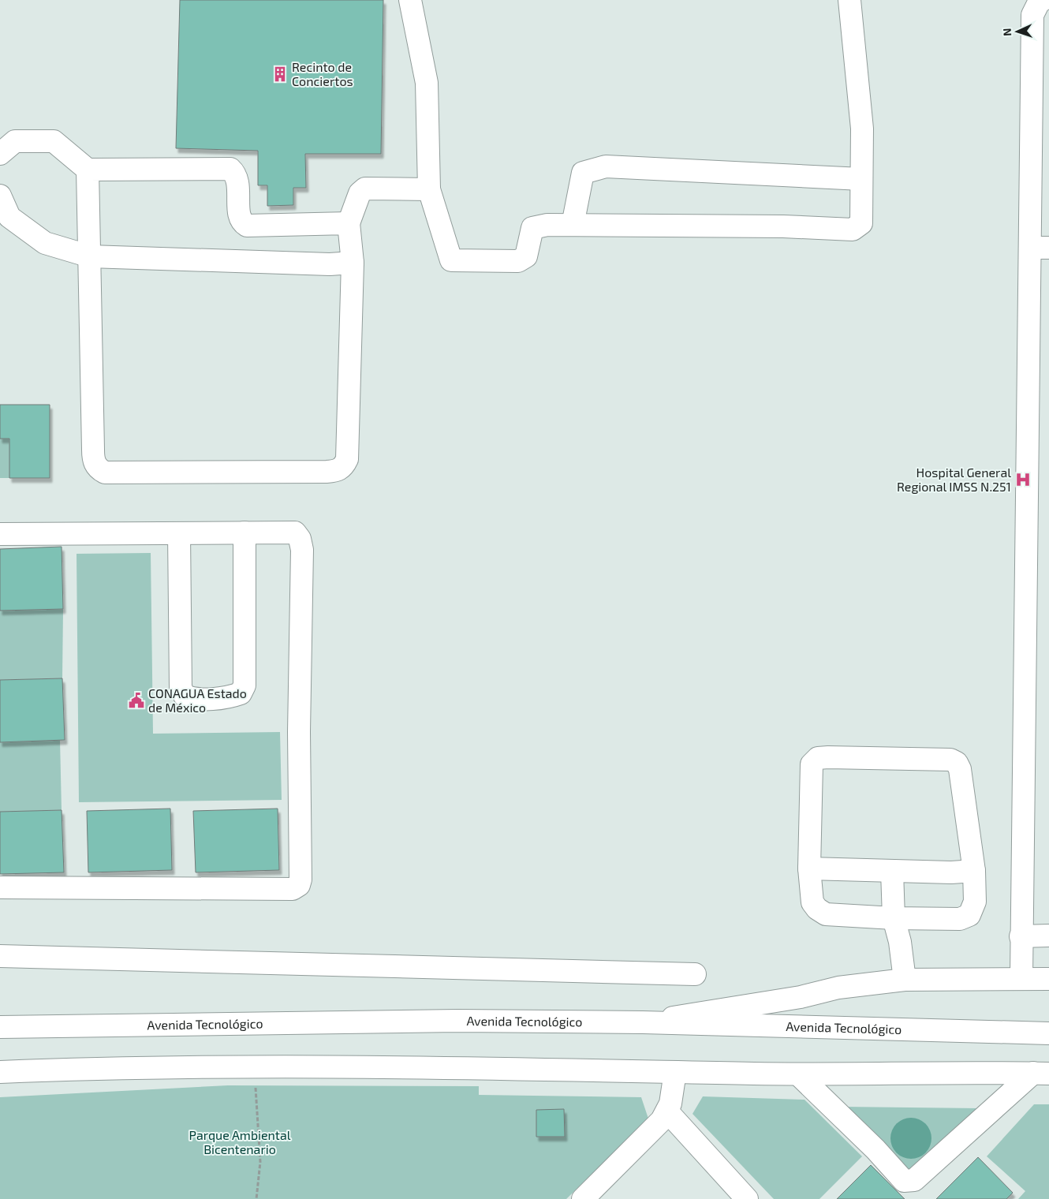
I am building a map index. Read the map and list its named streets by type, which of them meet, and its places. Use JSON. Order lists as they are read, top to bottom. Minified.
{"streets":{"main road":["Avenida Tecnológico"]},"parks":["Parque Ambiental Bicentenario"],"places":{"building":["Recinto de Conciertos"],"hospital":["Hospital General Regional IMSS N.251"],"public building":["CONAGUA Estado de México"]},"north":"left"}
